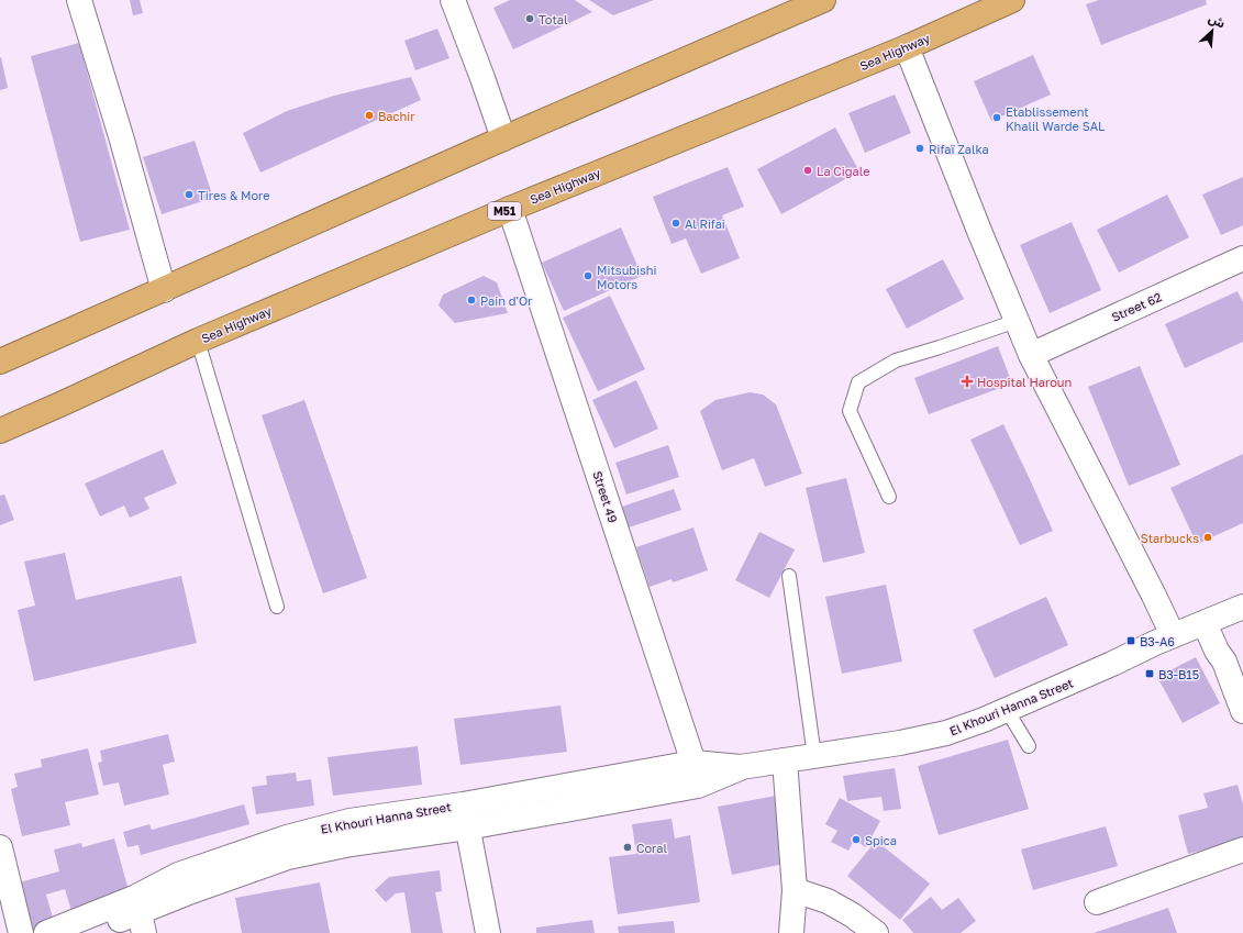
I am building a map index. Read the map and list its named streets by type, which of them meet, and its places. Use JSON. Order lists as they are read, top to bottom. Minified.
{"streets":{"highway":["Sea Highway","M51"],"street":["Street 62","Street 49","El Khouri Hanna Street"]},"crossings":[["Sea Highway","Street 49"],["Street 49","El Khouri Hanna Street"]],"places":{"other":["Total","Bachir","Etablissement Khalil Warde SAL","Rifaï Zalka","La Cigale","Tires & More","Al Rifai","Mitsubishi Motors","Pain d'Or","Starbucks","Spica","Coral"],"health":["Hospital Haroun"],"transit":["B3-A6","B3-B15"]},"north":"top right"}
